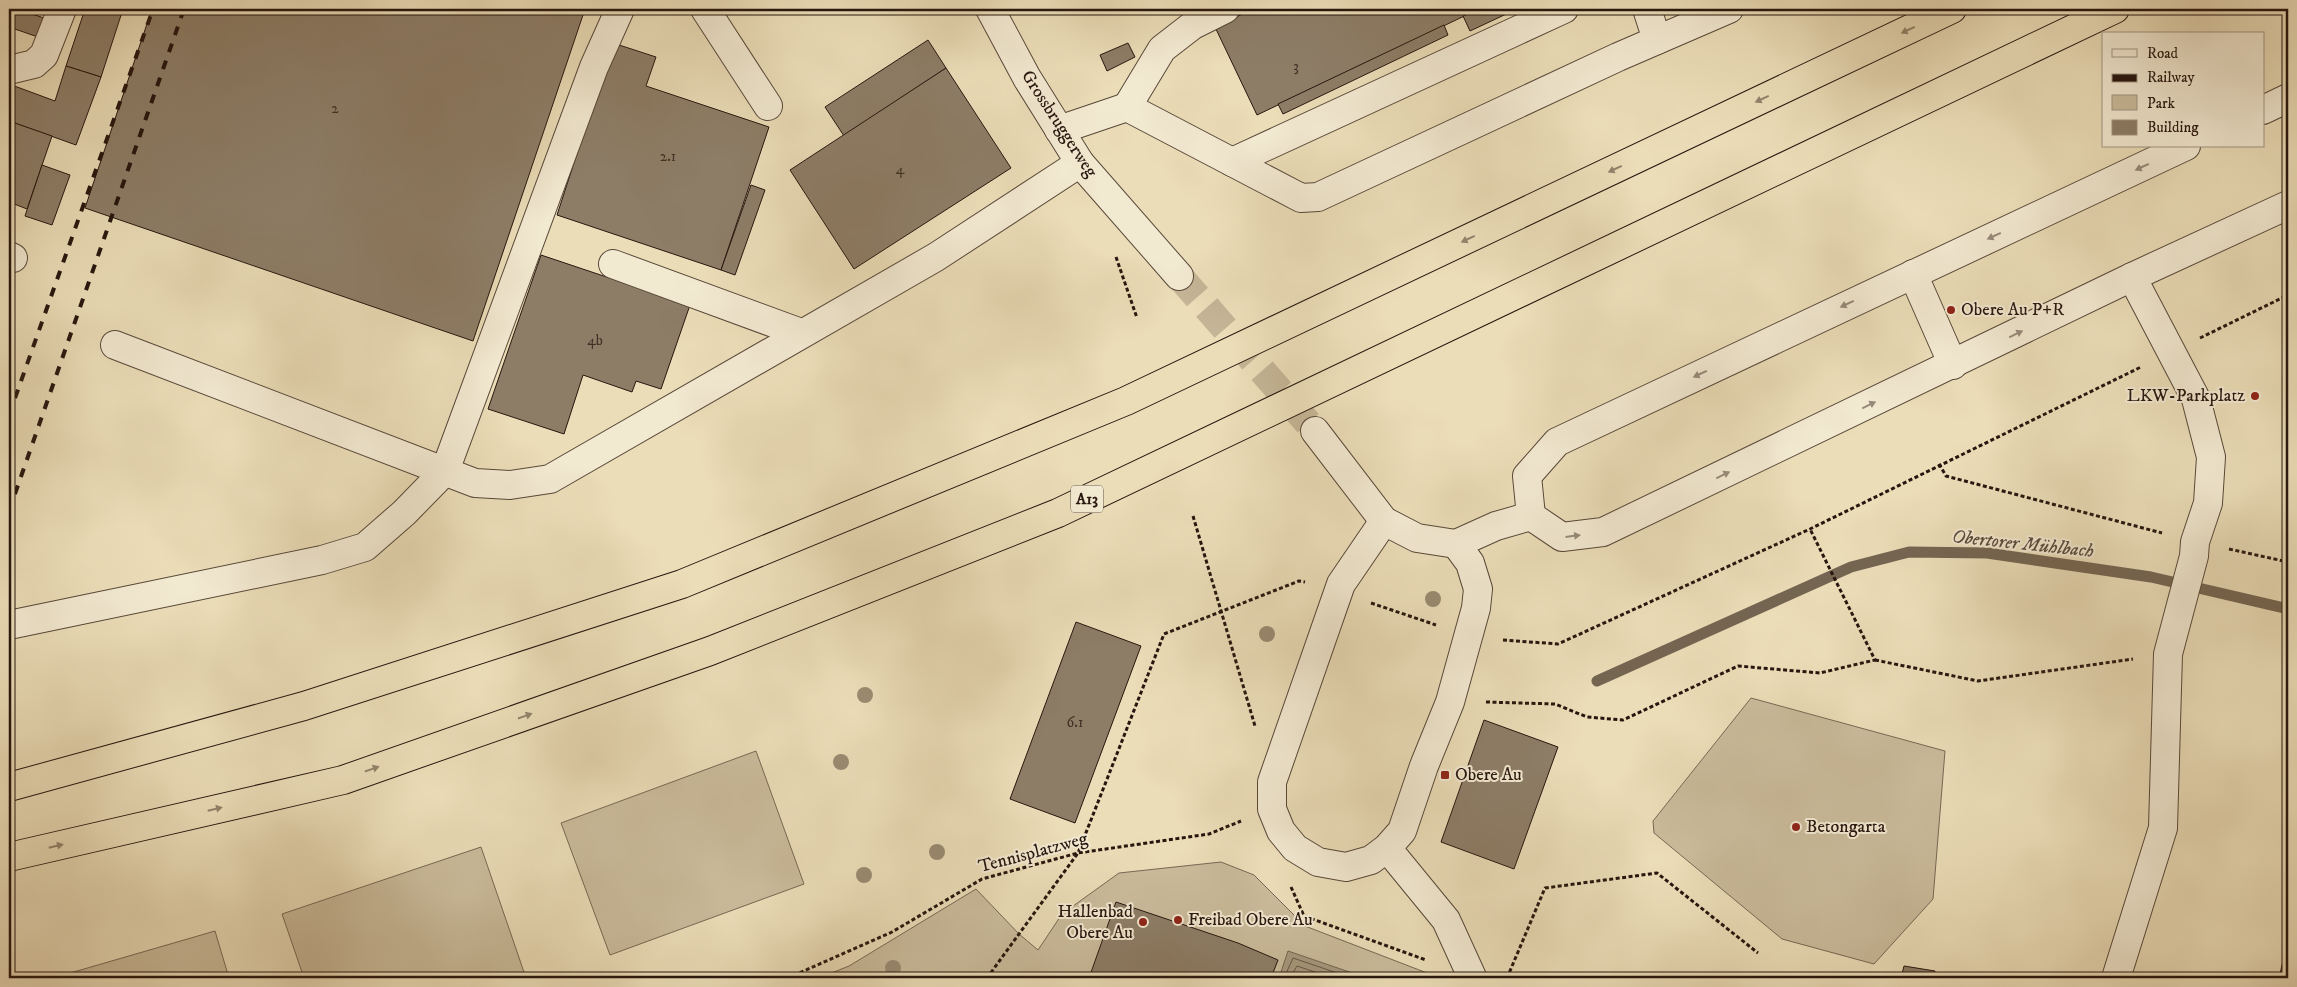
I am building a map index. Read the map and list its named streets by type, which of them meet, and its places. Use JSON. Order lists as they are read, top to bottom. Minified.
{"streets":{"highway":["A13"],"street":["Grossbruggerweg"],"path":["Tennisplatzweg"]},"water":["Obertorer Mühlbach"],"places":{"other":["Obere Au P+R","LKW-Parkplatz","Betongarta","Freibad Obere Au","Hallenbad Obere Au"],"transit":["Obere Au"]},"house_numbers":["3","2","2.1","4","4b","6.1"],"legend":["Road","Railway","Park","Building"]}
